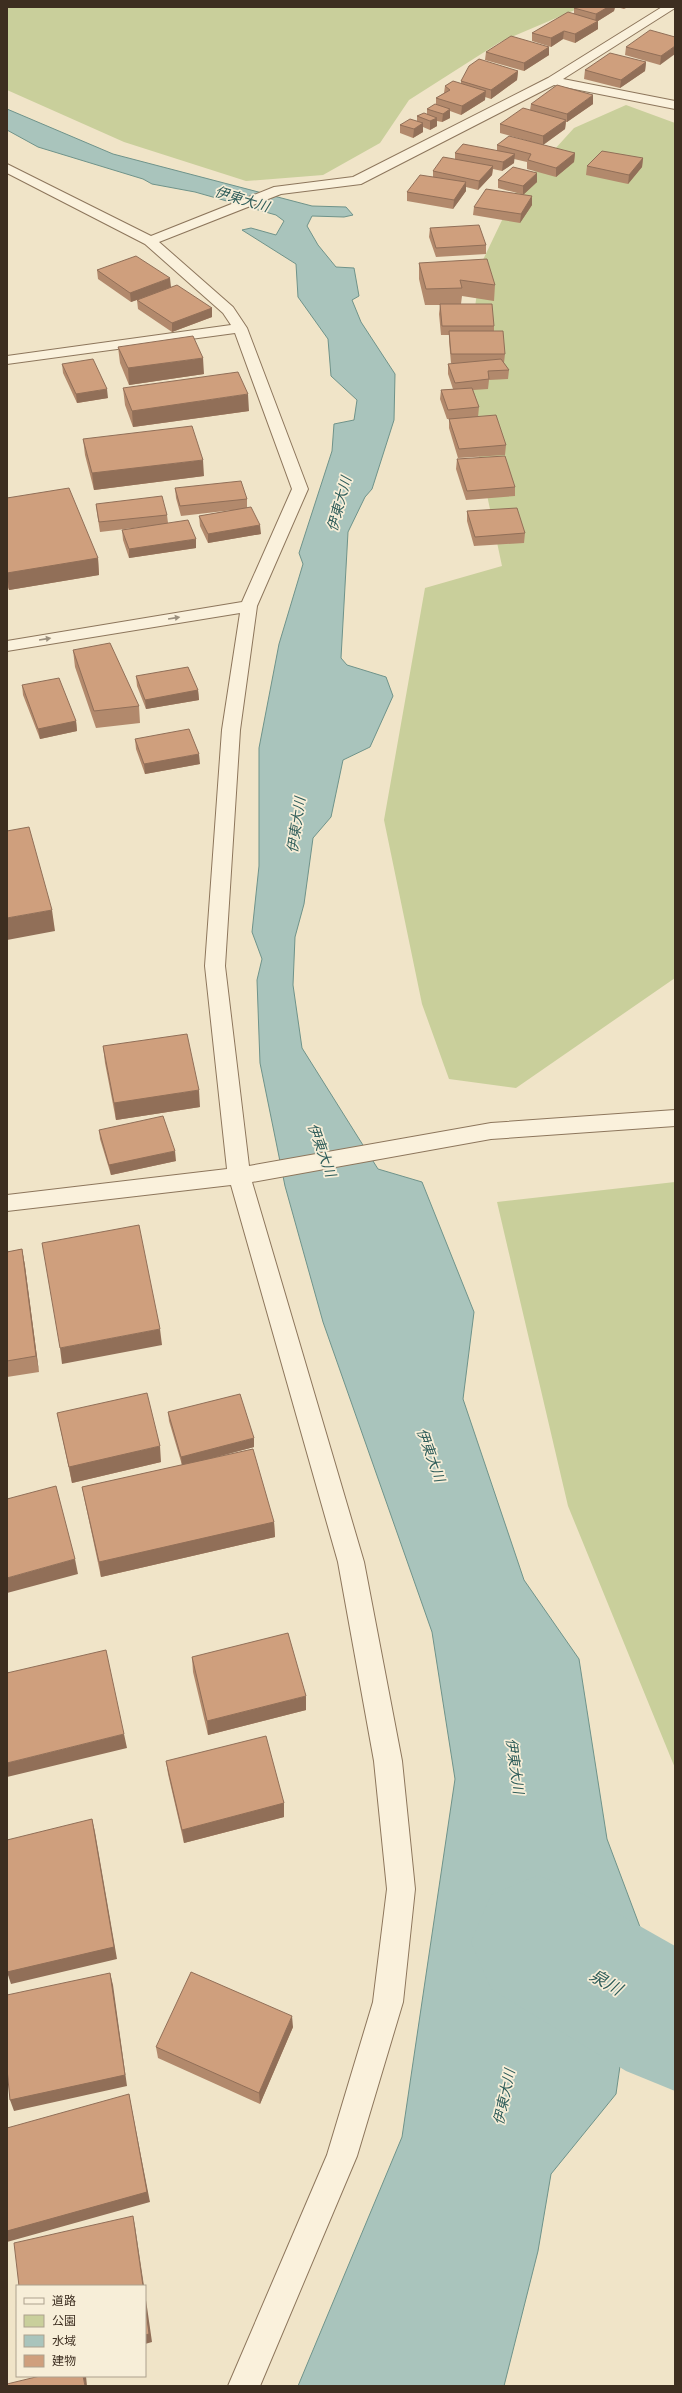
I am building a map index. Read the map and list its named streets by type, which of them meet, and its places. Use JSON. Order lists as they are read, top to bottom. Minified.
{"water":["伊東大川","泉川"],"legend":["道路","公園","水域","建物"]}
